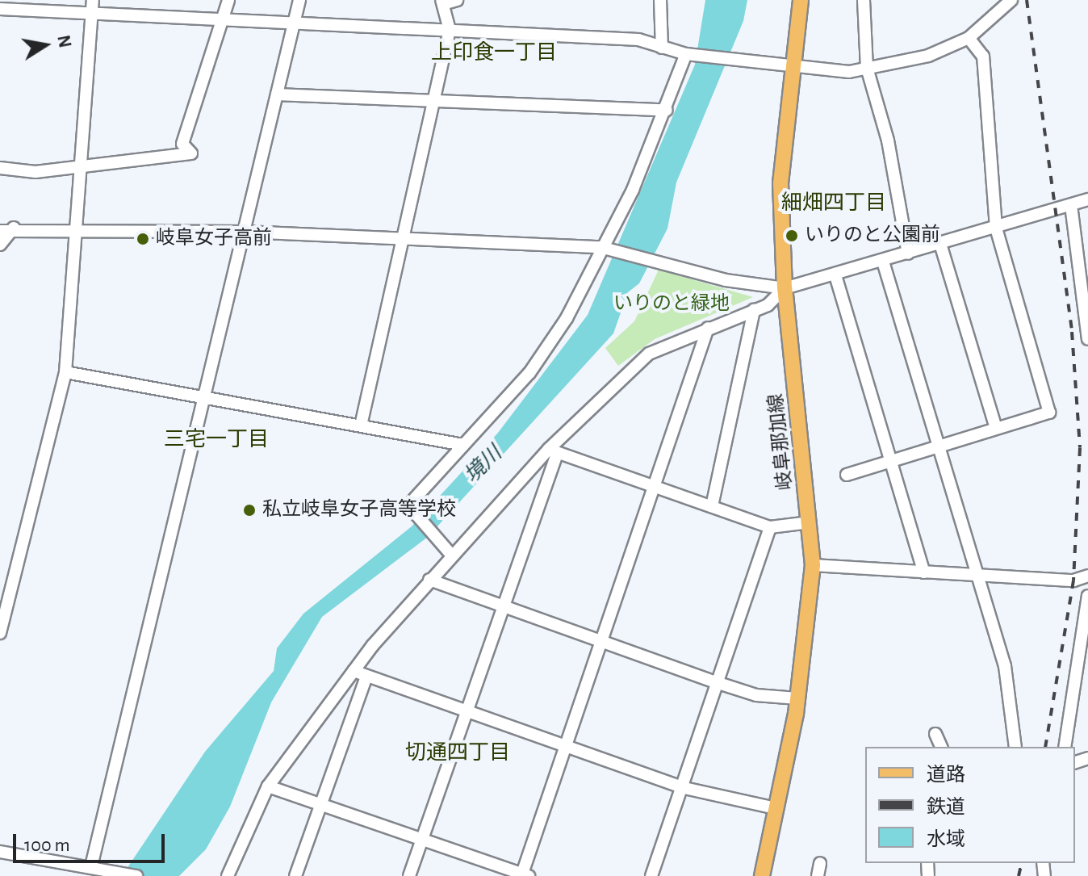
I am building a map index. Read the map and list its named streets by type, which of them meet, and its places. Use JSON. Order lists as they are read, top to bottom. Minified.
{"streets":{"main road":["岐阜那加線"]},"districts":["上印食一丁目","細畑四丁目","三宅一丁目","切通四丁目"],"water":["境川"],"parks":["いりのと緑地"],"places":["いりのと公園前","岐阜女子高前","私立岐阜女子高等学校"],"legend":["道路","鉄道","水域"],"scale_bar":"100 m","north":"right"}
